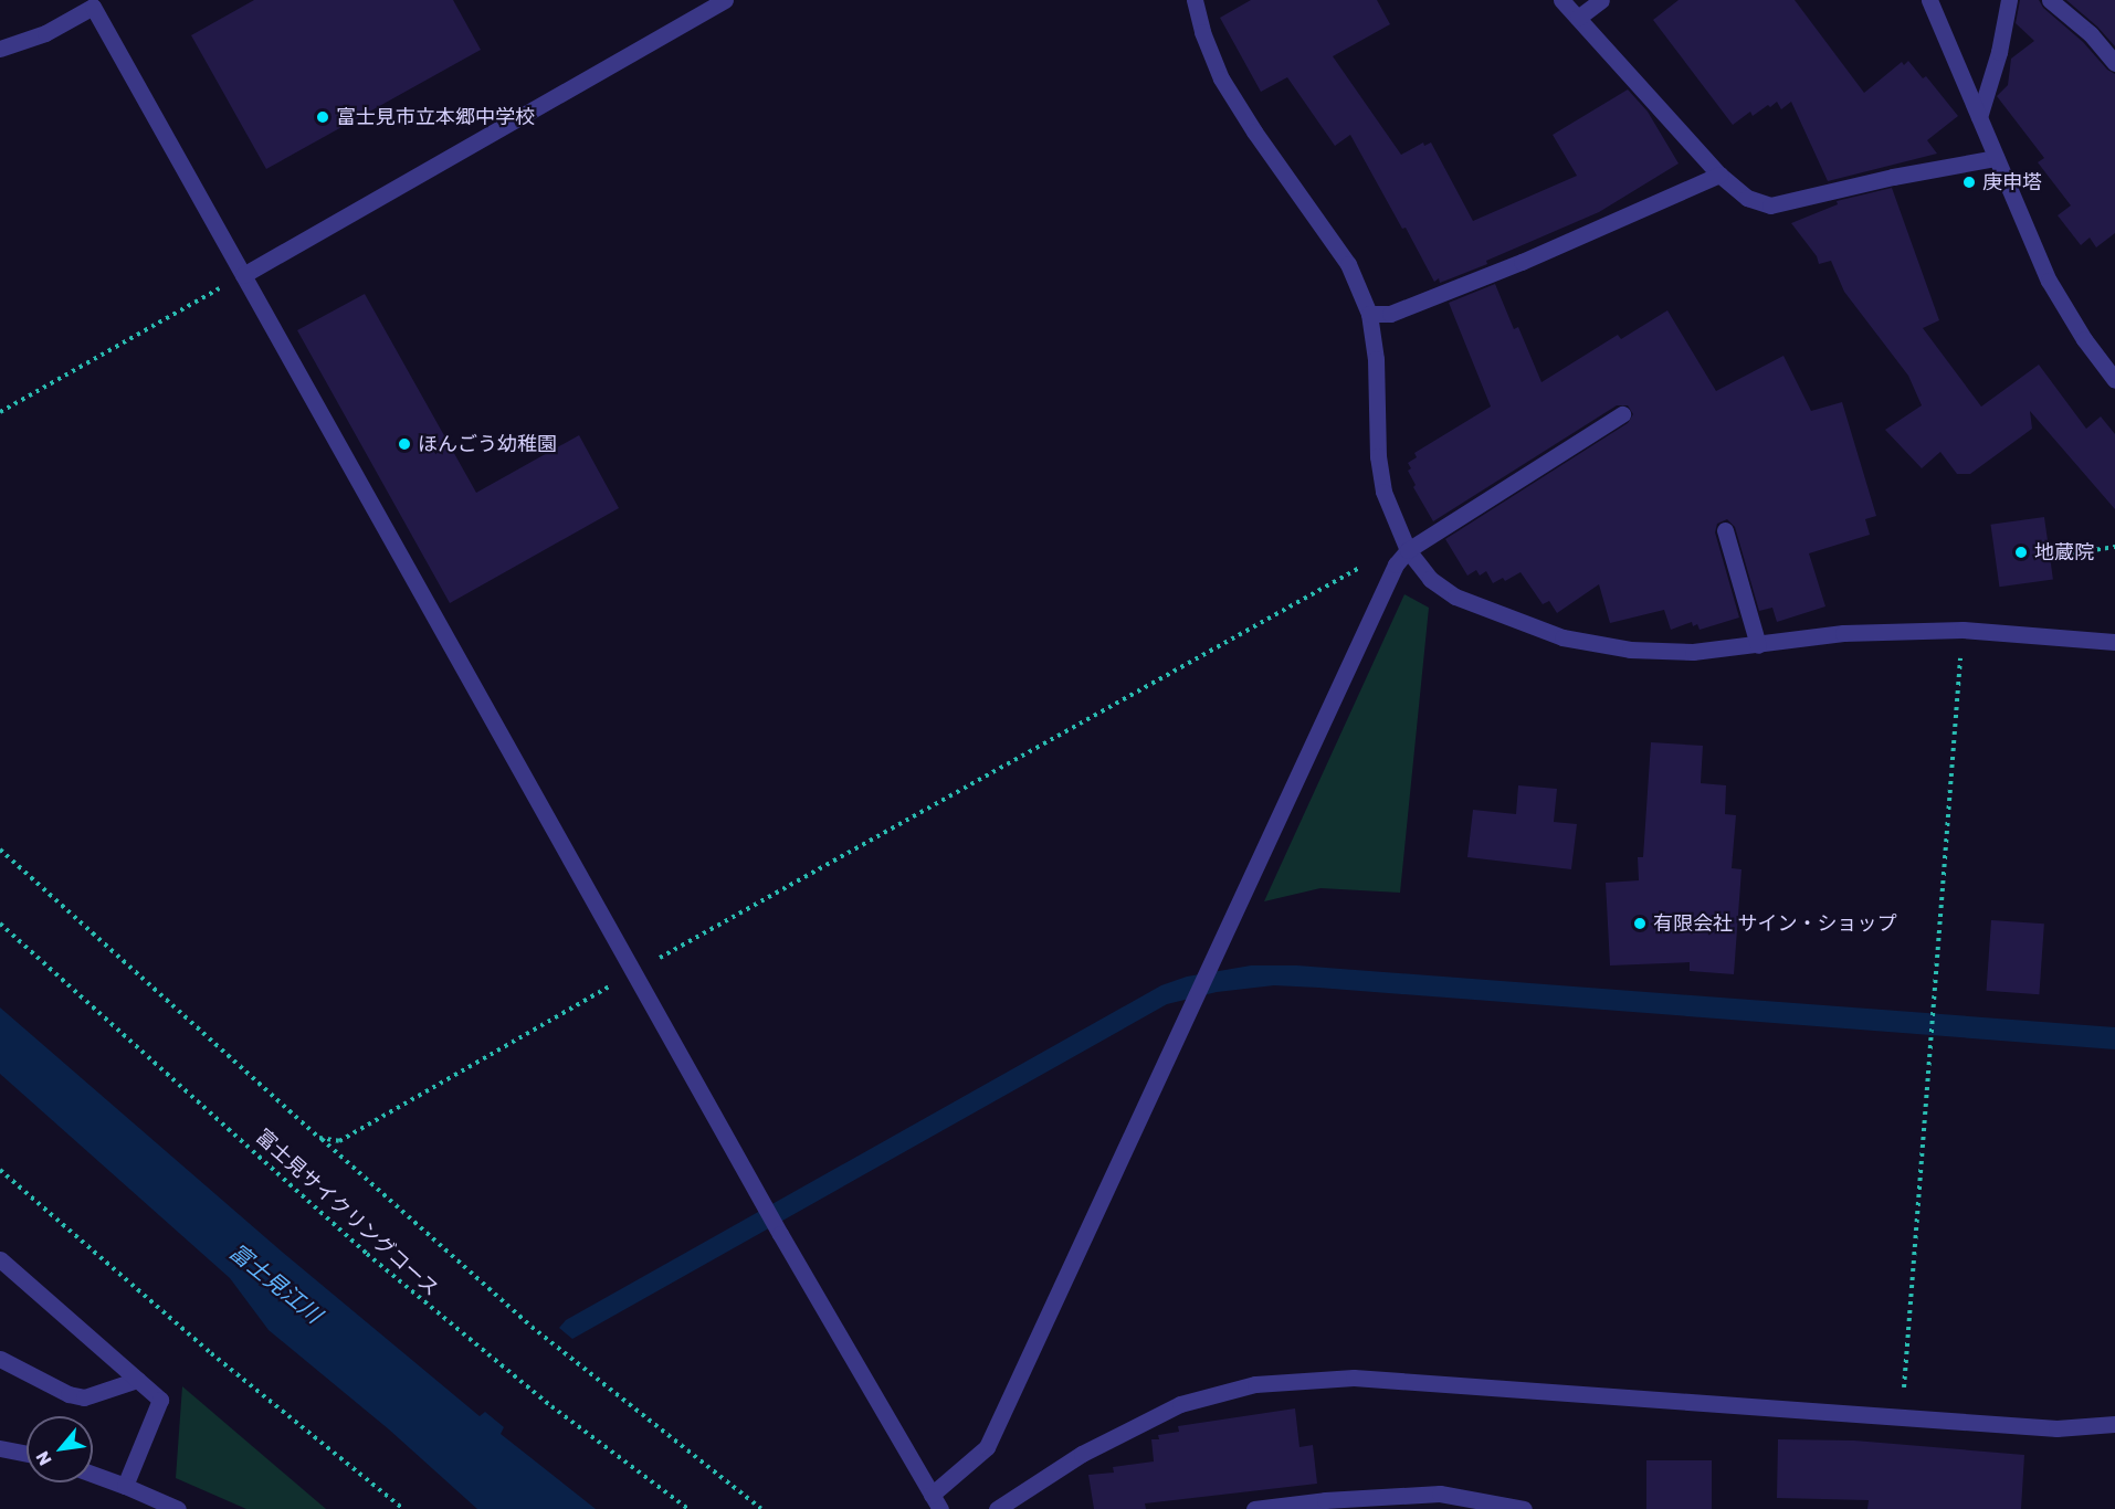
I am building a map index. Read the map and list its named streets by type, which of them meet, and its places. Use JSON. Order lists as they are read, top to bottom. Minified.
{"streets":{"path":["富士見サイクリングコース"]},"water":["富士見江川"],"places":["富士見市立本郷中学校","庚申塔","ほんごう幼稚園","地蔵院","有限会社 サイン・ショップ"],"north":"bottom left"}
